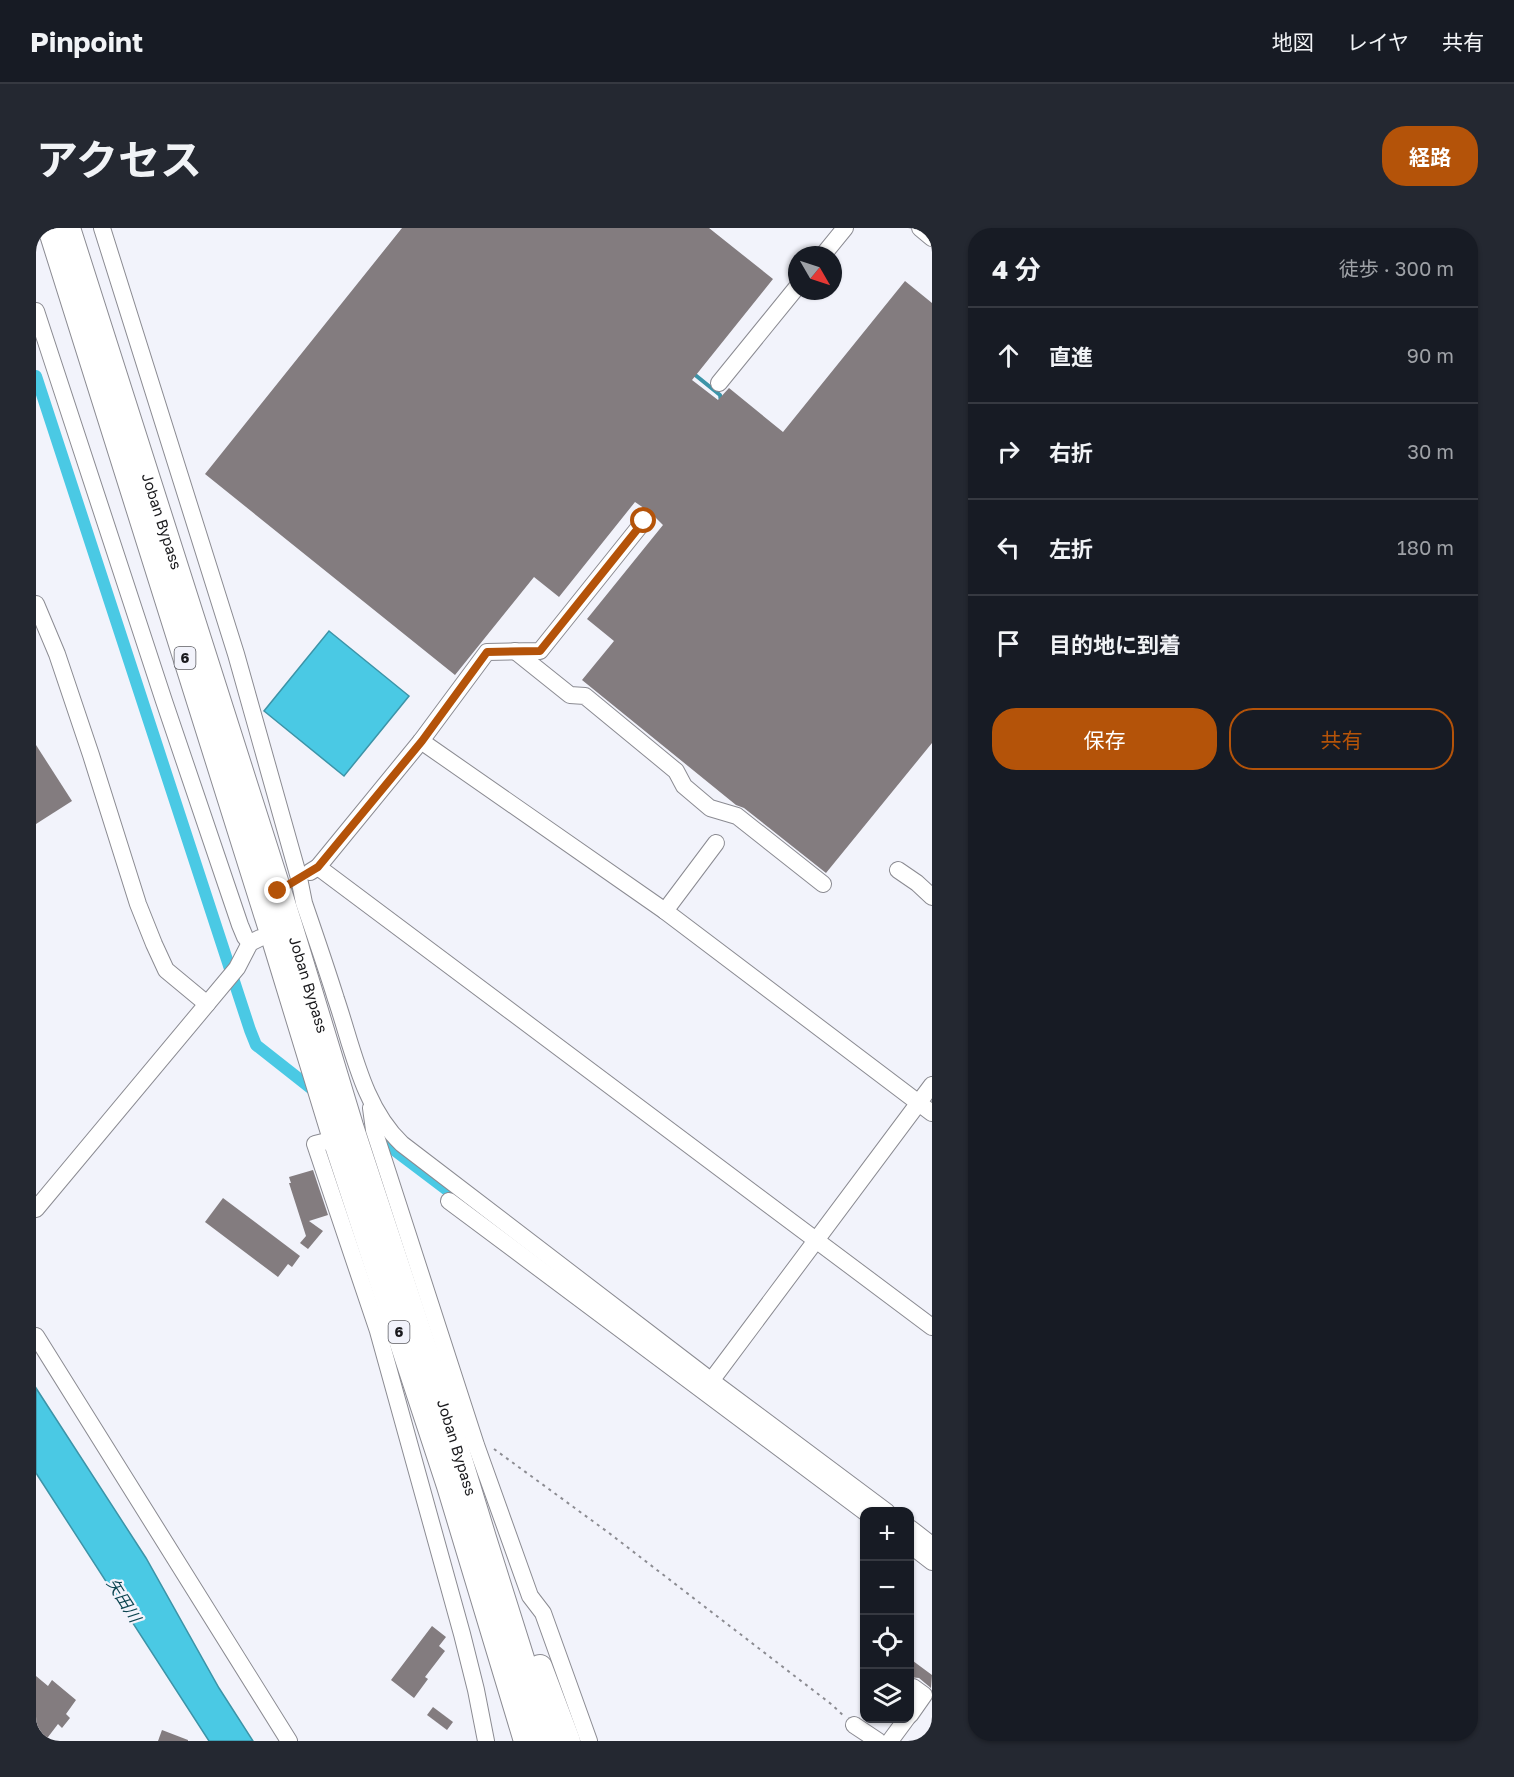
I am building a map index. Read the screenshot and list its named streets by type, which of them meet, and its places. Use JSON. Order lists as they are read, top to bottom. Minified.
{"streets":{"highway":["Joban Bypass","6"]},"crossings":[["Joban Bypass","6"]],"water":["矢田川"],"north":"bottom right","page":{"header":"Pinpoint","nav":["地図","レイヤ","共有"],"title":"アクセス","buttons":["経路",["保存","共有"]],"heading":["4 分","徒歩 · 300 m"],"list":[["直進","90 m"],["右折","30 m"],["左折","180 m"],"目的地に到着"],"map_buttons":["+","−"]}}
